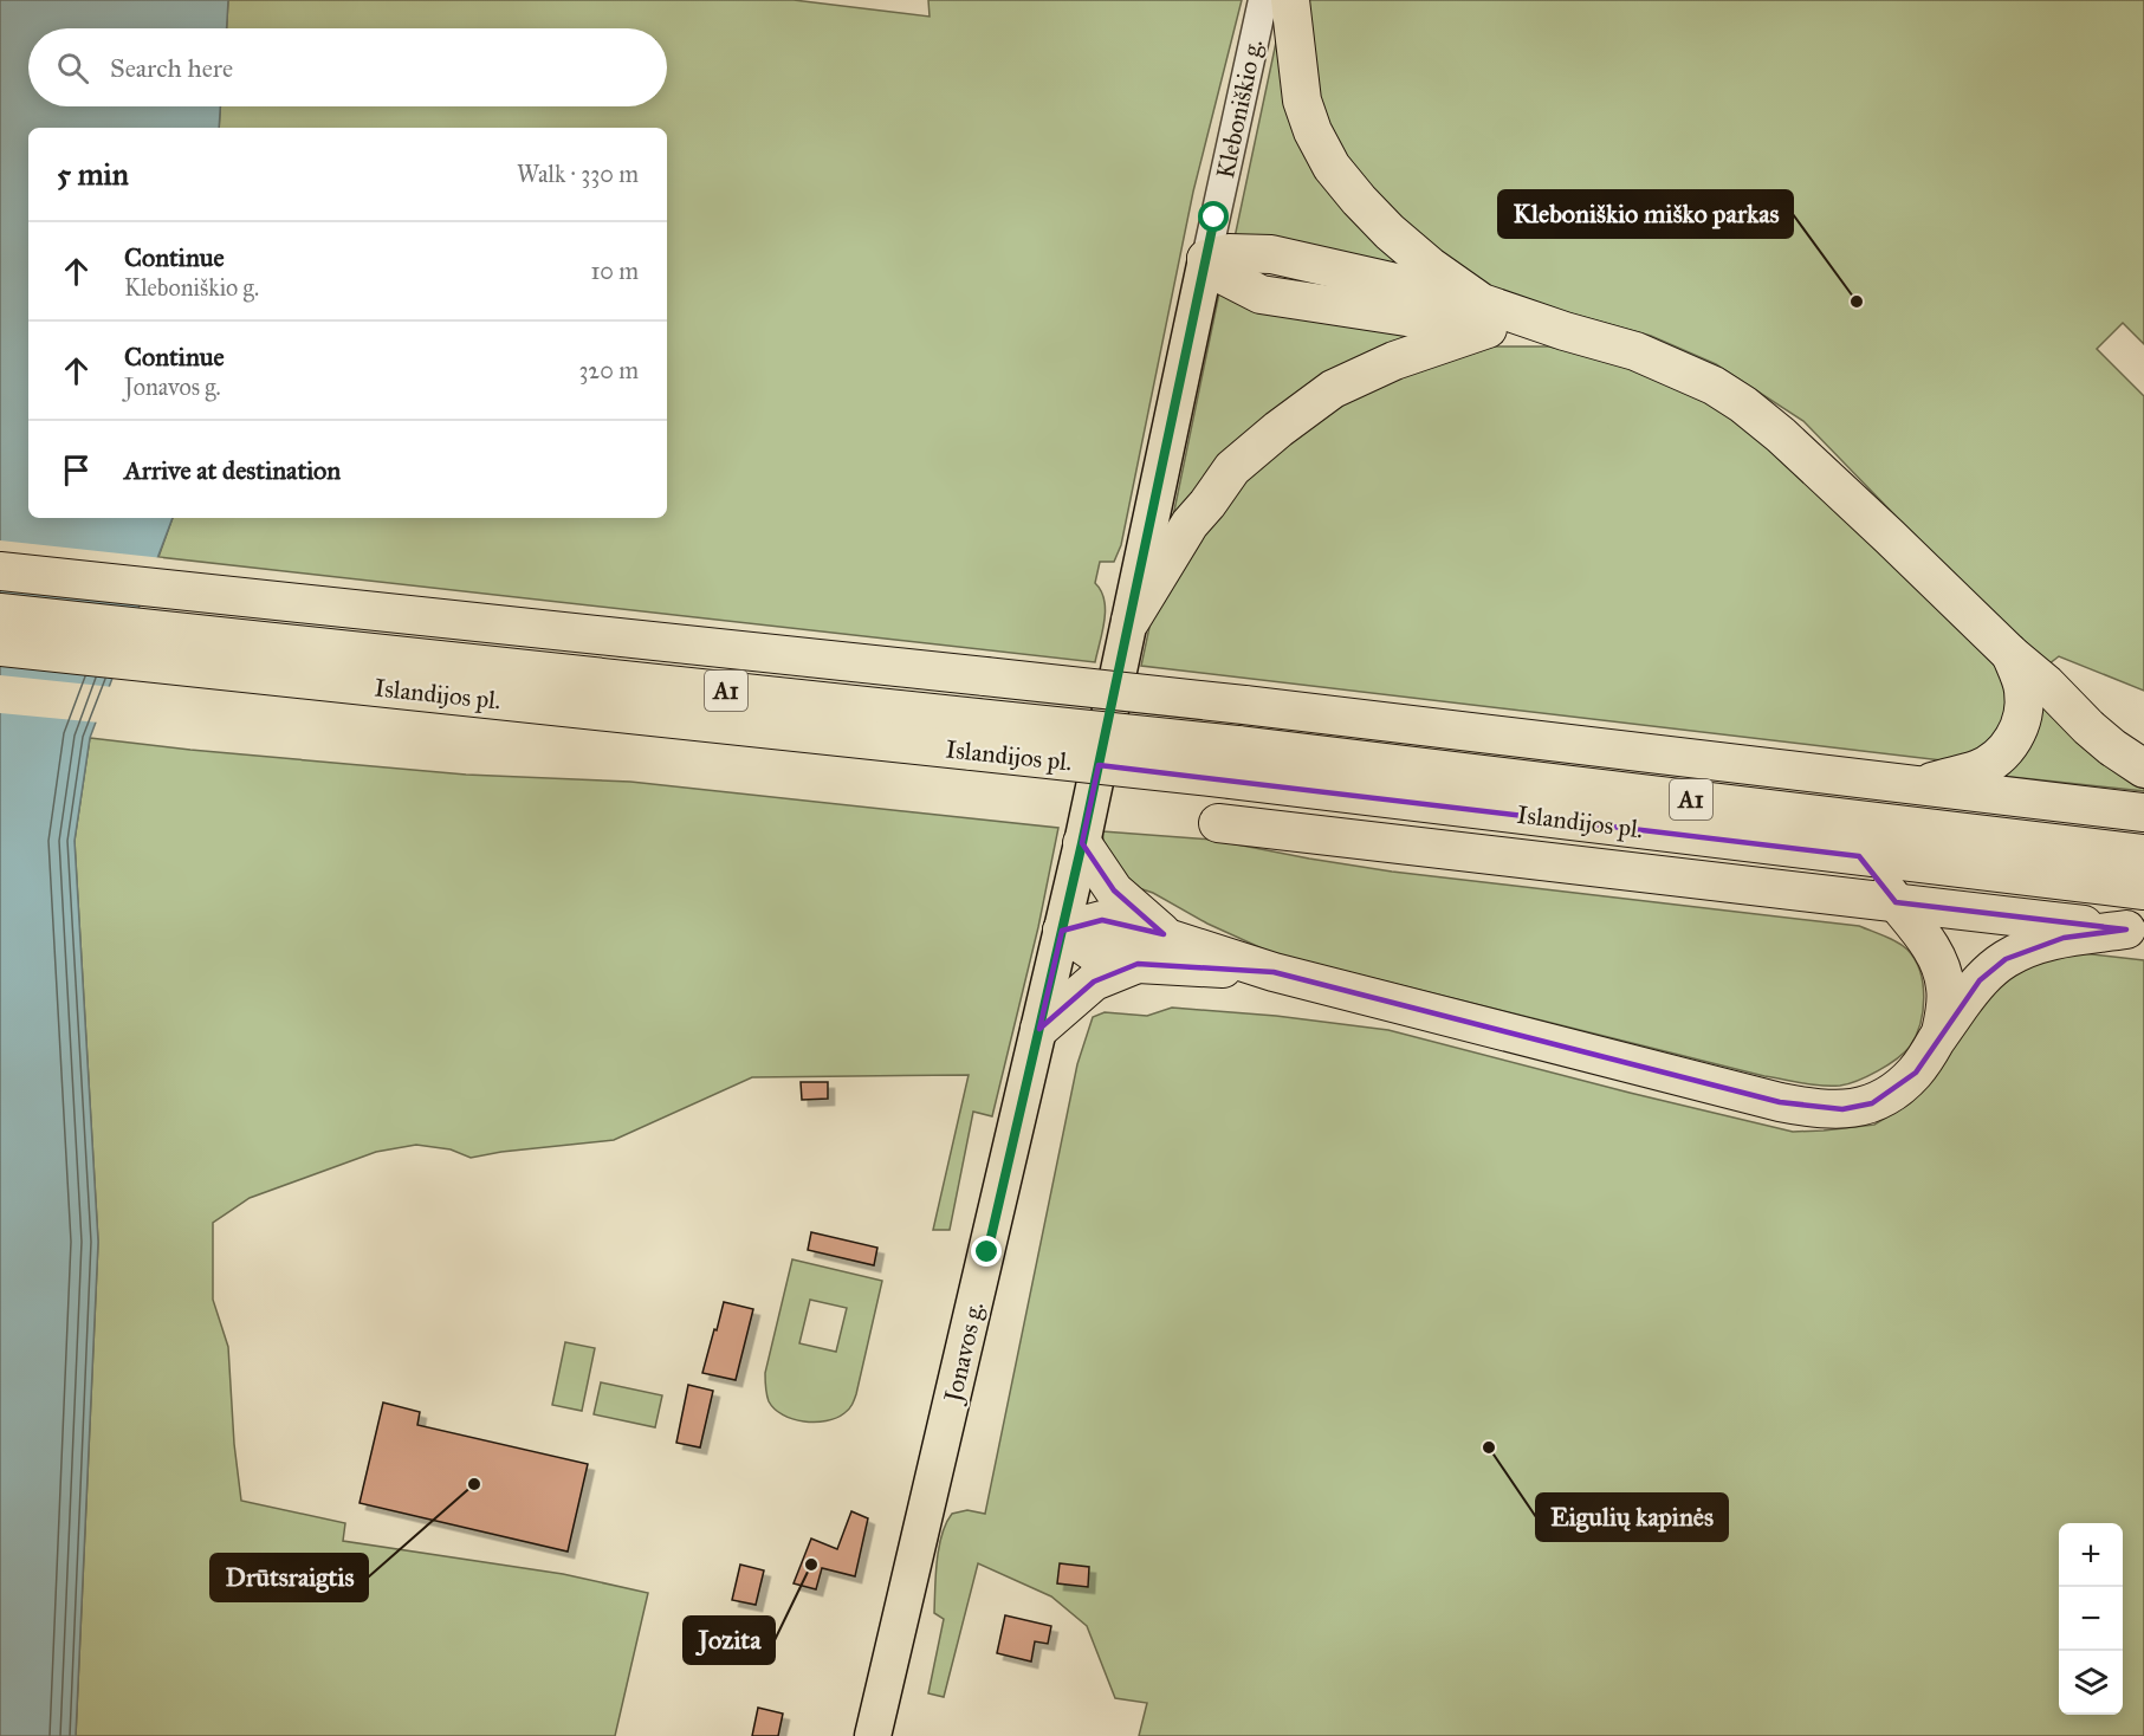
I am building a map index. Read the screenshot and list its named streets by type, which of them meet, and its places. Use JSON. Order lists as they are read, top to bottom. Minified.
{"streets":{"highway":["A1","Islandijos pl."],"main road":["Jonavos g."],"street":["Kleboniškio g."]},"crossings":[["Kleboniškio g.","Jonavos g."]],"places":["Kleboniškio miško parkas","Eigulių kapinės","Drūtsraigtis","Jozita"],"page":{"search":"Search here","heading":["5 min","Walk · 330 m"],"list":[["Continue","Kleboniškio g.","10 m"],["Continue","Jonavos g.","320 m"],"Arrive at destination"],"map_buttons":["+","−"]}}
